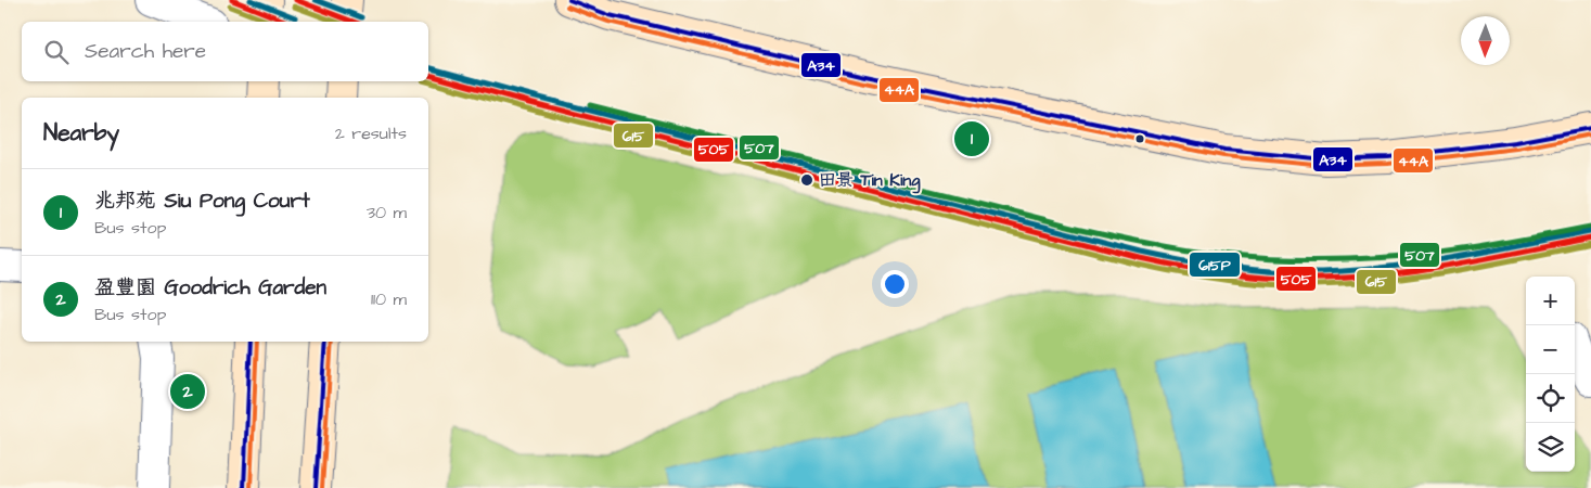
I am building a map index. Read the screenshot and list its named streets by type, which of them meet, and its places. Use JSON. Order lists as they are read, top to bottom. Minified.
{"places":["田景 Tin King"],"lines":["transit line 505","transit line 615P","transit line A34","transit line 615","transit line 44A","transit line 507"],"north":"bottom","page":{"search":"Search here","heading":["Nearby","2 results"],"pins":["1","2"],"list":[{"mark":"1","name":"兆邦苑 Siu Pong Court","note":"Bus stop","value":"30 m"},{"mark":"2","name":"盈豐園 Goodrich Garden","note":"Bus stop","value":"110 m"}],"map_buttons":["+","−"]}}
